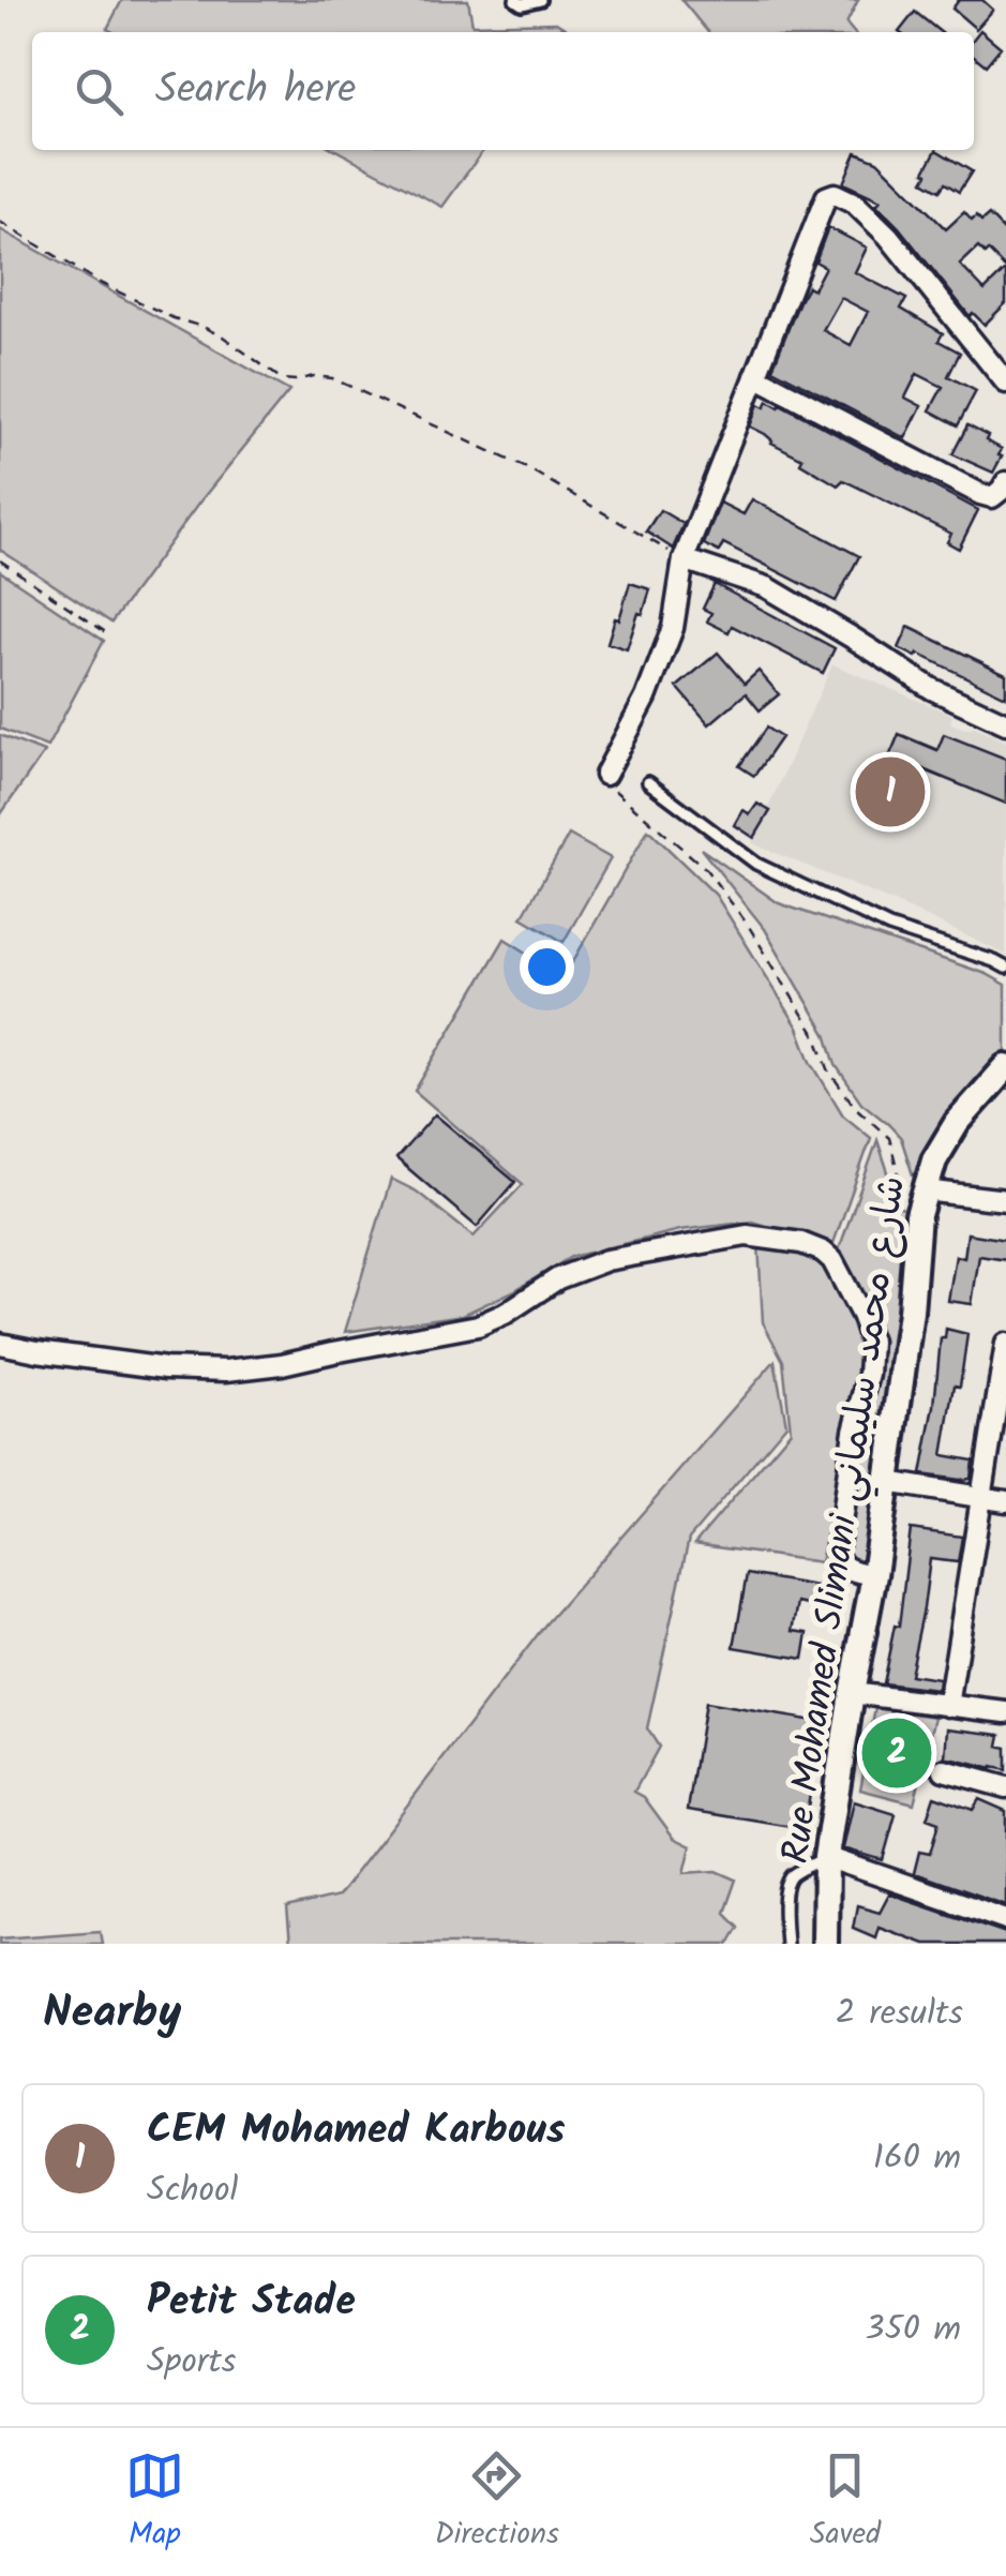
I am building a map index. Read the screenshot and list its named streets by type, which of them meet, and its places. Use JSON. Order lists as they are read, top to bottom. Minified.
{"streets":{"street":["Rue Mohamed Slimani شارع محمد سليماني"]},"page":{"search":"Search here","pins":["1","2"],"heading":["Nearby","2 results"],"list":[{"mark":"1","name":"CEM Mohamed Karbous","note":"School","value":"160 m"},{"mark":"2","name":"Petit Stade","note":"Sports","value":"350 m"}],"nav":["Map","Directions","Saved"]}}
